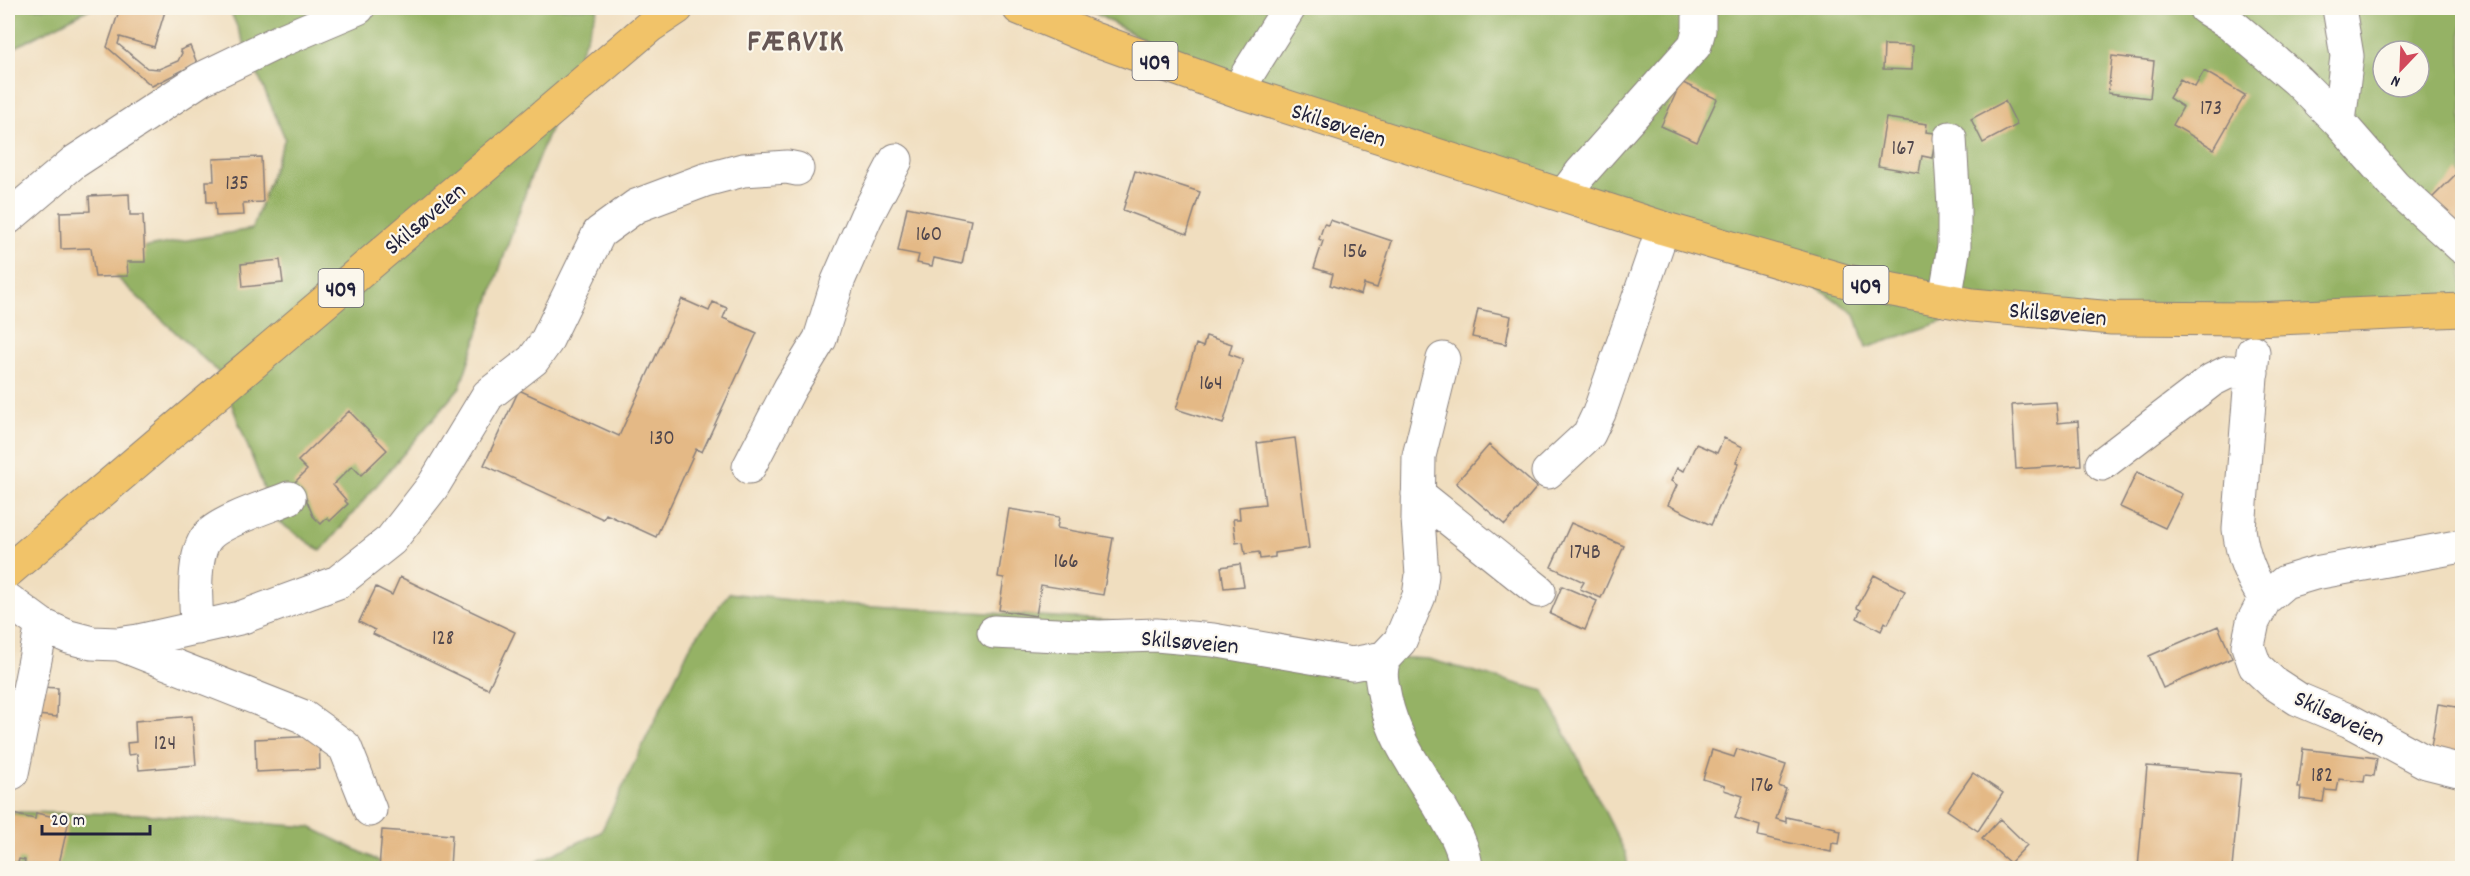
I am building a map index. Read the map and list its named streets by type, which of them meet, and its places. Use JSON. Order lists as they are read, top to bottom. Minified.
{"streets":{"main road":["409","Skilsøveien"]},"districts":["FÆRVIK"],"house_numbers":["173","167","135","160","156","164","130","174B","166","128","124","182","176"],"scale_bar":"20 m","north":"bottom left"}
